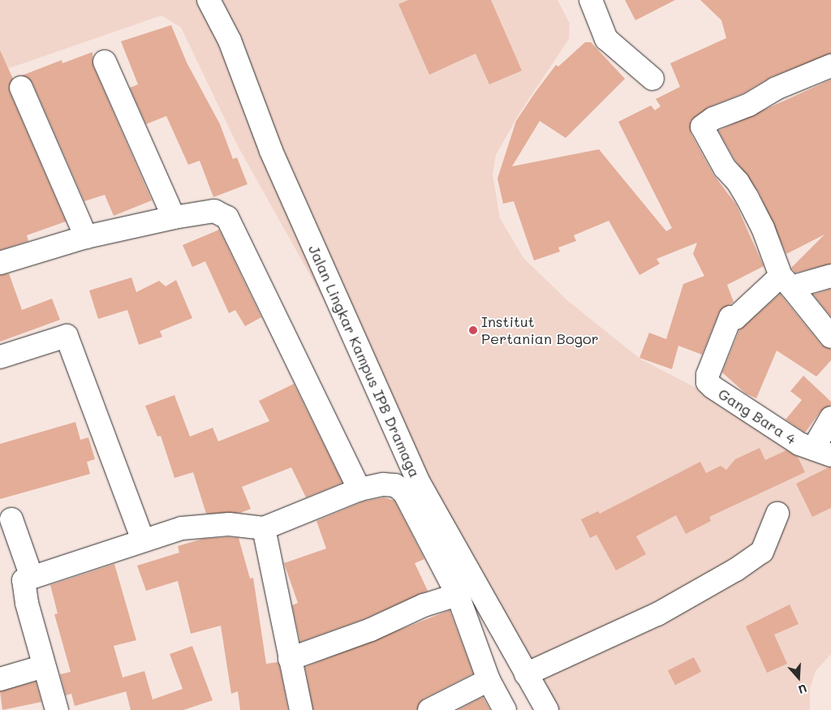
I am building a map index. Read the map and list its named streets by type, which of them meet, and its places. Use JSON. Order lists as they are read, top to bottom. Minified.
{"streets":{"street":["Jalan Lingkar Kampus IPB Dramaga","Gang Bara 4"]},"places":["Institut Pertanian Bogor"],"north":"bottom"}
